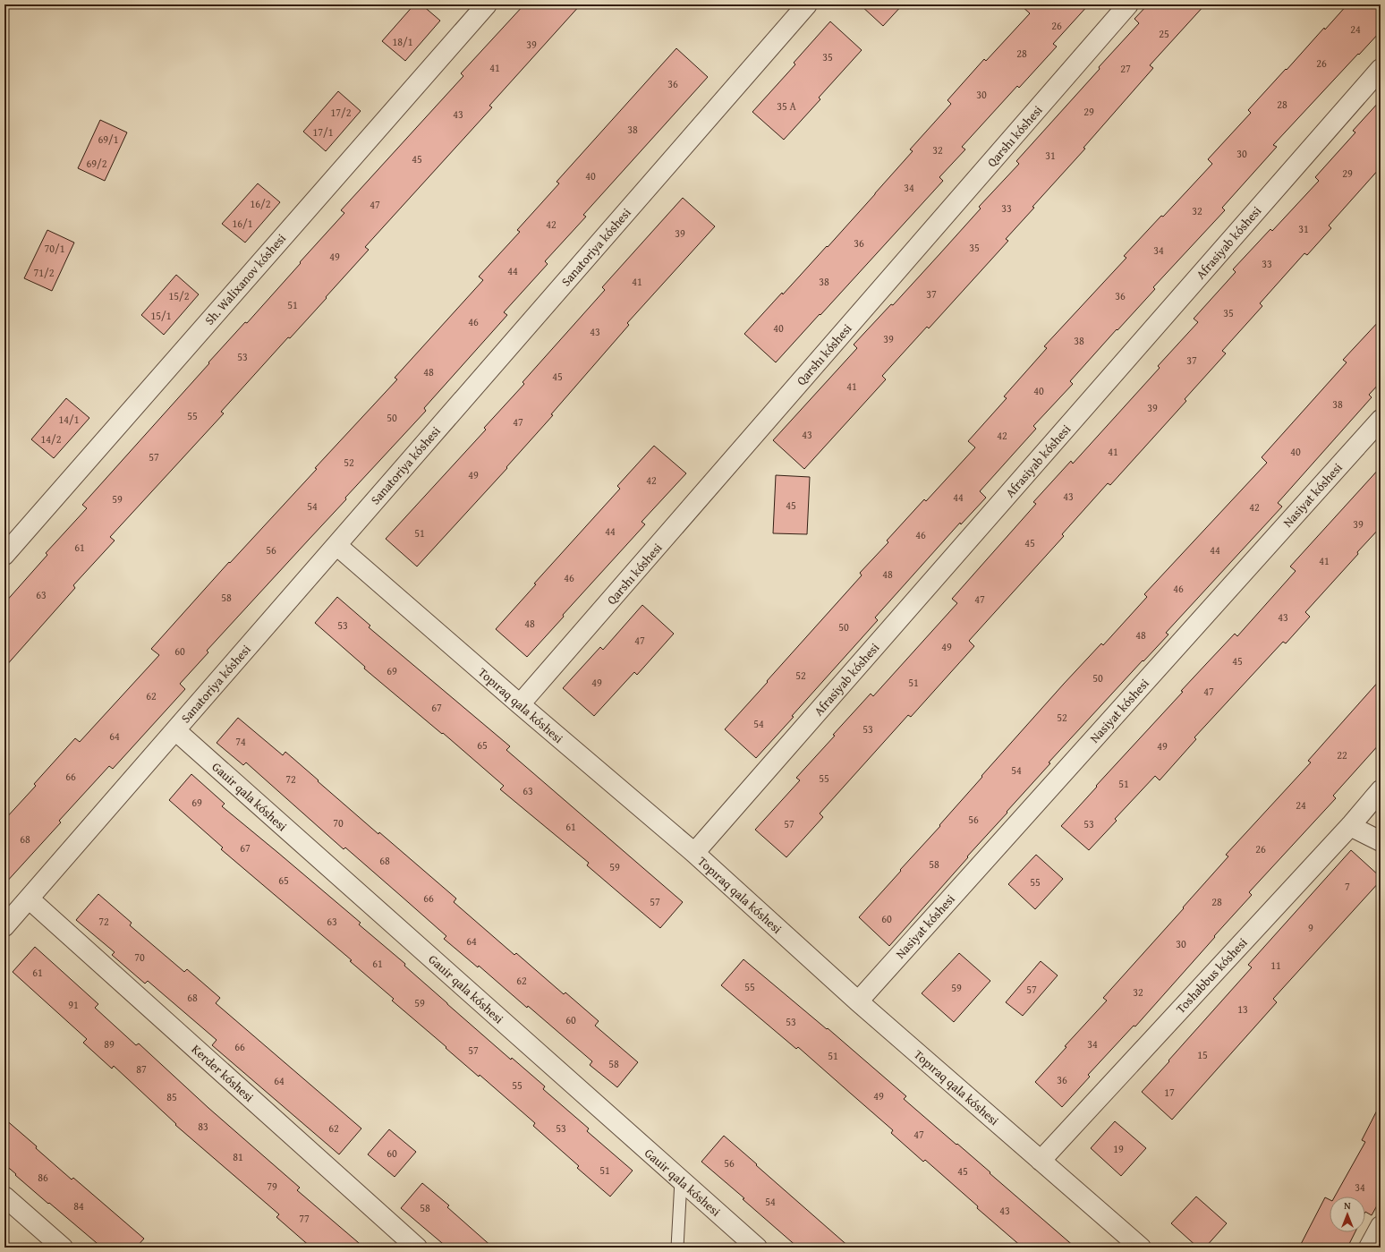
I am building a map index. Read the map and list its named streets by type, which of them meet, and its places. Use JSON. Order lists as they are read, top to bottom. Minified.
{"streets":{"street":["Qarshı kóshesi","Afrasiyab kóshesi","Sanatoriya kóshesi","Sh. Walixanov kóshesi","Nasiyat kóshesi","Topıraq qala kóshesi","Gauir qala kóshesi","Toshabbus kóshesi","Kerder kóshesi"]},"crossings":[["Qarshı kóshesi","Topıraq qala kóshesi"],["Afrasiyab kóshesi","Topıraq qala kóshesi"],["Sanatoriya kóshesi","Topıraq qala kóshesi"],["Sanatoriya kóshesi","Gauir qala kóshesi"],["Sanatoriya kóshesi","Kerder kóshesi"],["Nasiyat kóshesi","Topıraq qala kóshesi"],["Topıraq qala kóshesi","Toshabbus kóshesi"]],"house_numbers":["26","24","25","18/1","39","28","35","26","41","27","36","30","28","35 А","29","17/2","43","38","17/1","69/1","32","30","31","45","69/2","29","40","34","16/2","47","33","32","16/1","42","31","39","36","35","70/1","34","49","33","44","71/2","41","38","37","15/2","36","51","35","15/1","46","40","43","39","38","53","37","48","45","41","40","38","39","55","50","14/1","47","43","42","14/2","41","40","57","52","49","42","43","44","59","45","54","42","39","44","51","46","45","61","56","44","41","48","46","46","63","58","47","43","48","53","50","48","47","49","60","45","69","52","50","49","51","47","62","67","52","54","53","64","74","65","49","22","54","66","55","72","51","63","69","24","56","70","57","53","61","68","67","26","68","58","59","65","55","7","66","57","28","60","72","63","9","64","30","70","61","11","61","62","55","59","57","32","68","59","91","13","60","53","89","34","66","57","15","51","58","87","36","64","55","17","49","85","83","62","53","47","19","60","81","56","51","45","86","79","34","54","84","58","43","77"],"north":"top"}
